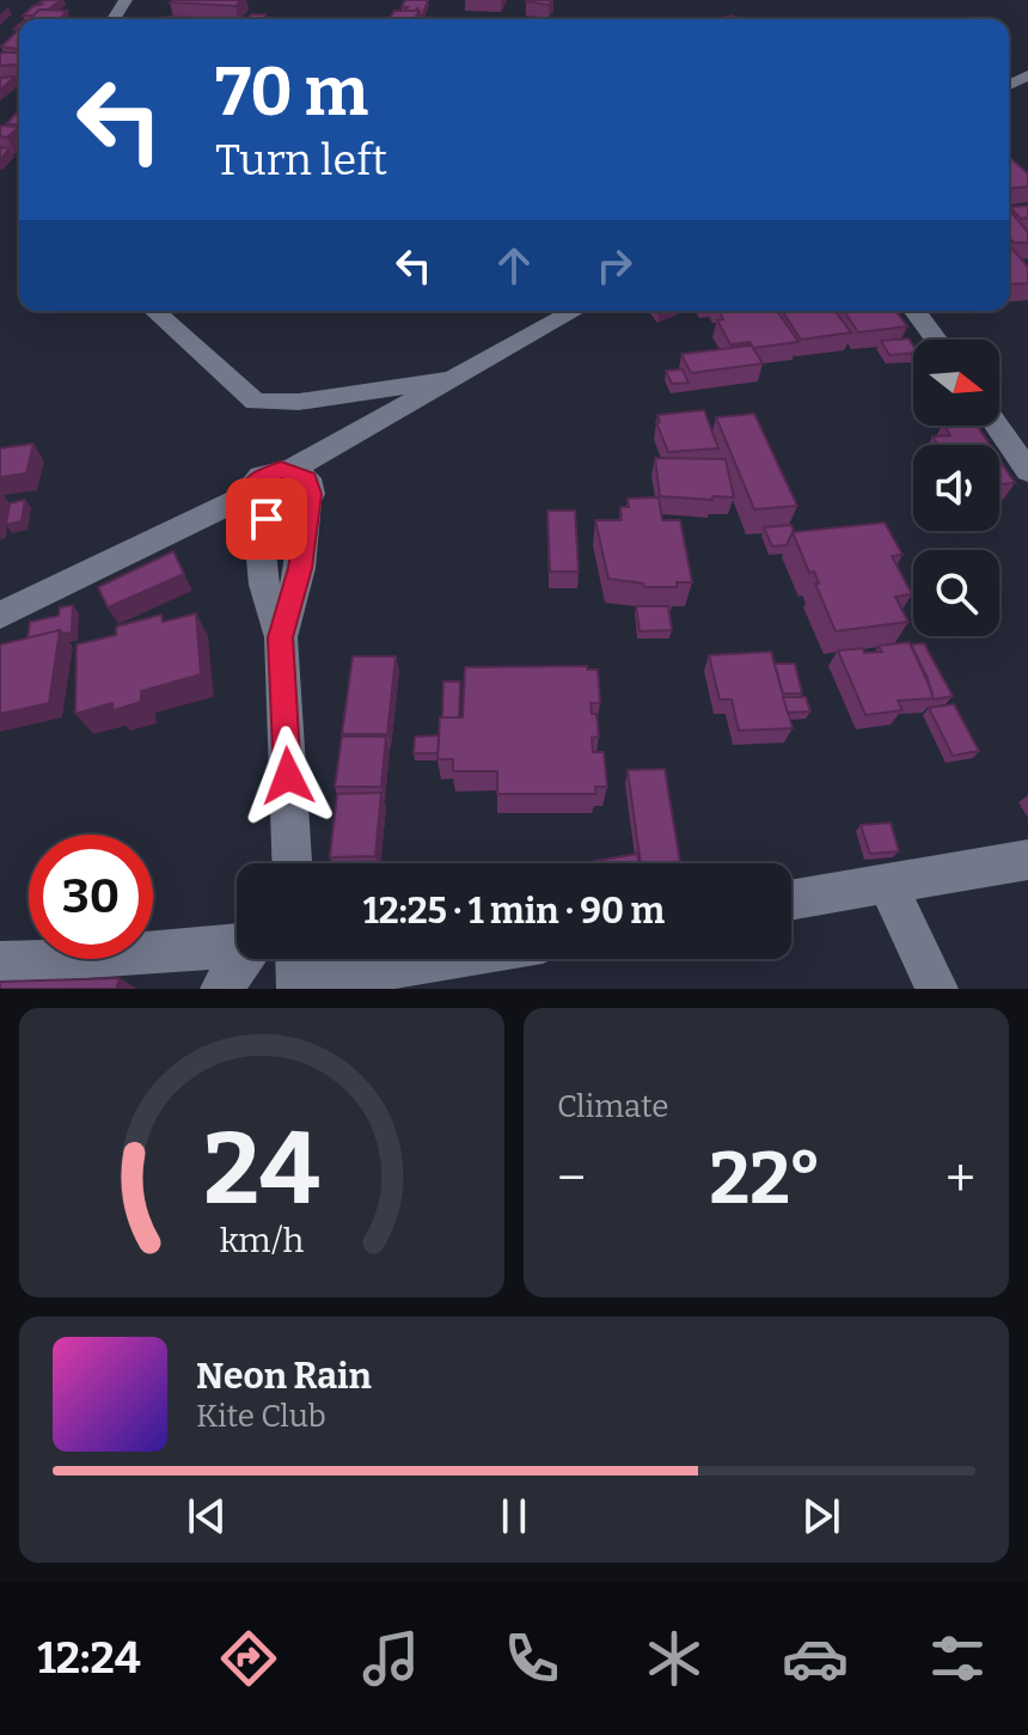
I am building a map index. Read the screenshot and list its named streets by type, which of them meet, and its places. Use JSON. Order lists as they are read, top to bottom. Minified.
{"north":"right","page":{"turn":["70 m","Turn left"],"limit":"30","trip":"12:25 · 1 min · 90 m","tile":"Climate","heat":["−","22°","+"],"song":["Neon Rain","Kite Club"],"tabs":"12:24","gauge":["24","km/h"]}}
